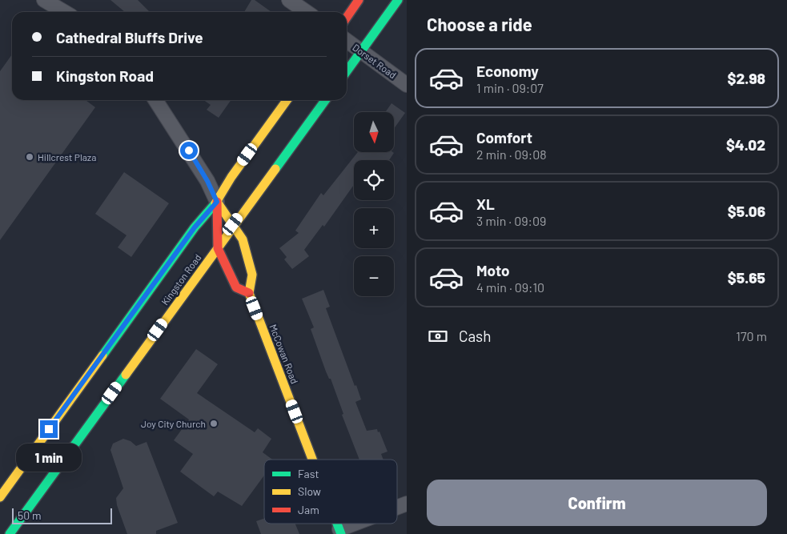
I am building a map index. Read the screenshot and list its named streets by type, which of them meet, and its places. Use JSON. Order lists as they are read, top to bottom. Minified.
{"streets":{"main road":["Kingston Road","McCowan Road"],"street":["Dorset Road"]},"crossings":[["Kingston Road","McCowan Road"]],"places":["Hillcrest Plaza","Joy City Church"],"legend":["Fast","Slow","Jam"],"scale_bar":"50 m","north":"bottom","page":{"heading":"Choose a ride","banner":["Cathedral Bluffs Drive","Kingston Road"],"list":[{"name":"Economy","note":"1 min · 09:07","value":"$2.98"},{"name":"Comfort","note":"2 min · 09:08","value":"$4.02"},{"name":"XL","note":"3 min · 09:09","value":"$5.06"},{"name":"Moto","note":"4 min · 09:10","value":"$5.65"}],"map_buttons":["+","−"],"pay":["Cash","170 m"],"bubble":"1 min","buttons":"Confirm","scale":"50 m"}}
